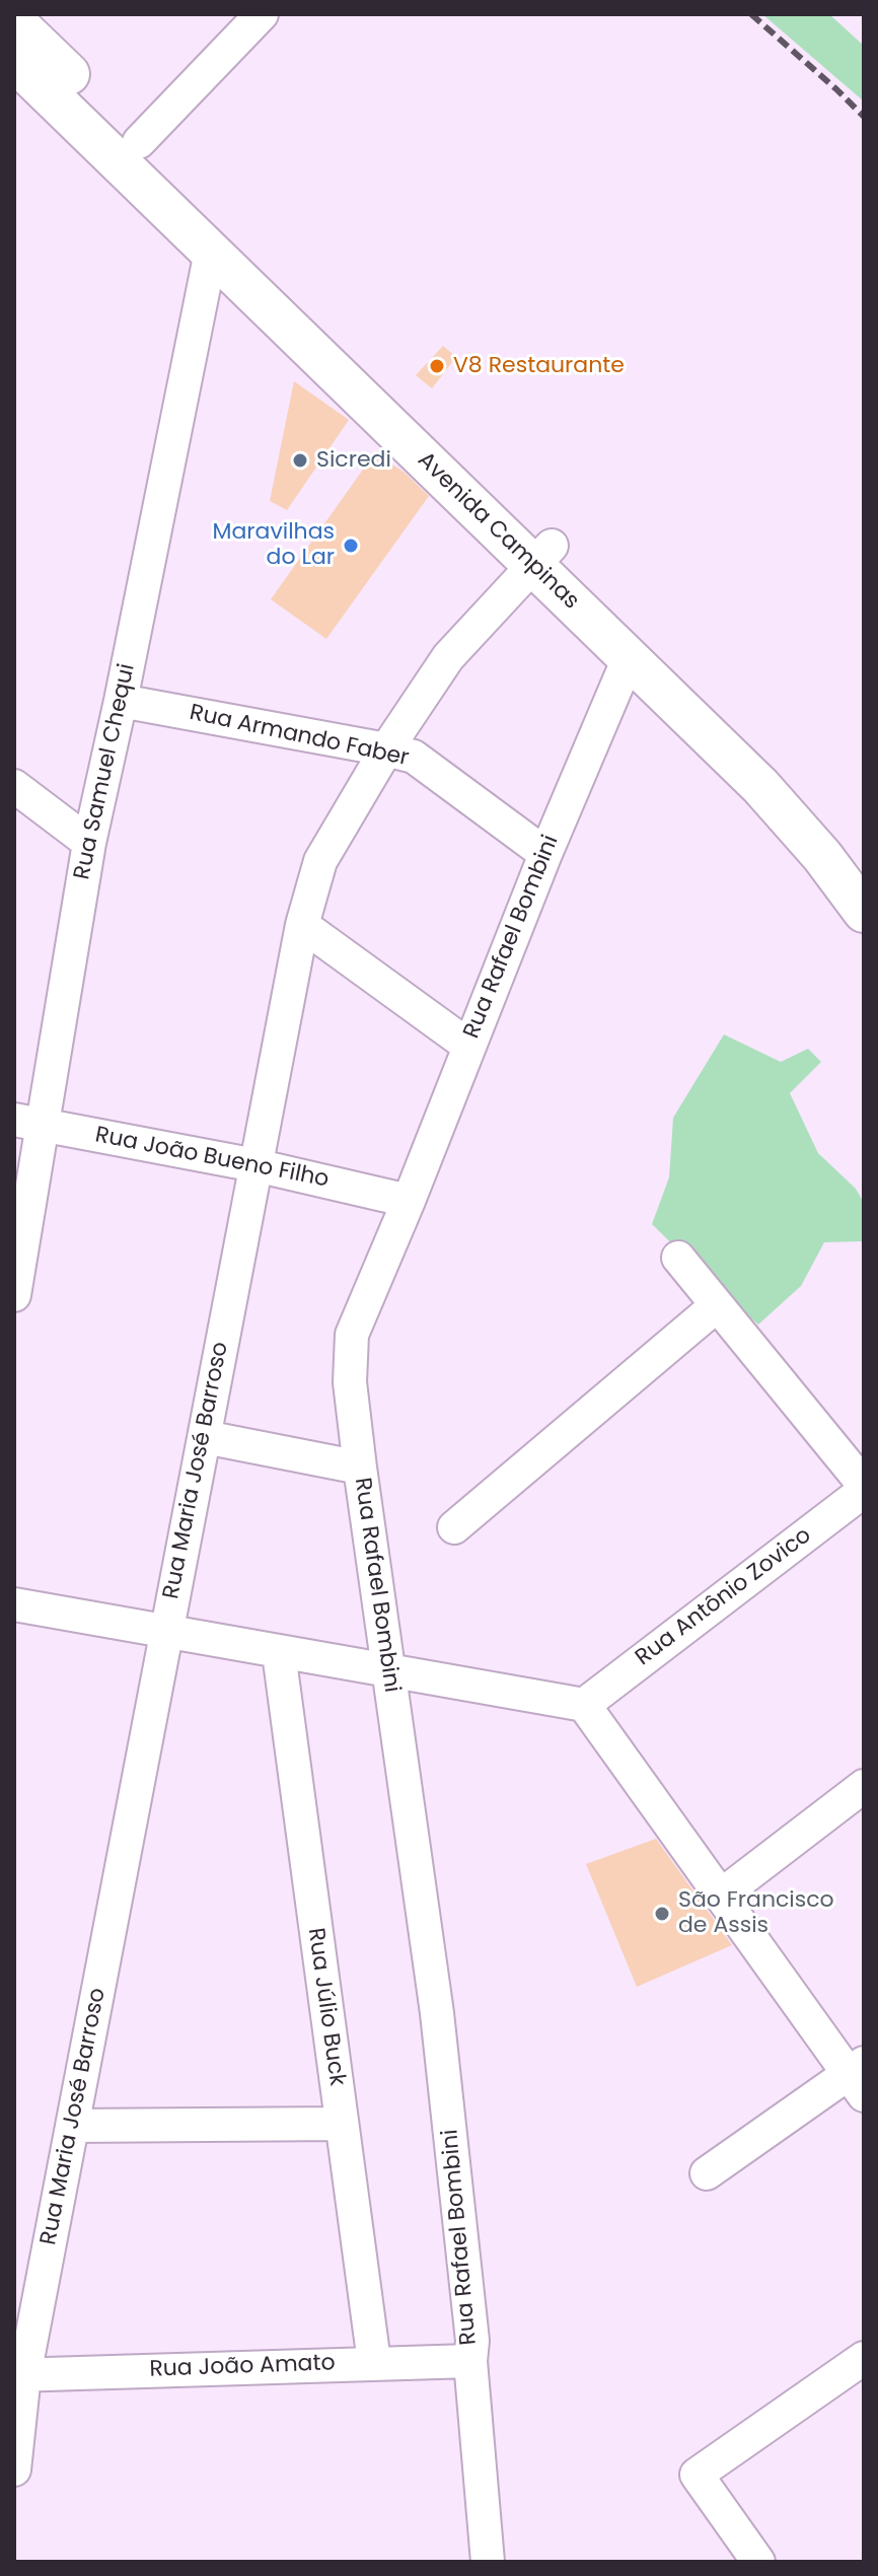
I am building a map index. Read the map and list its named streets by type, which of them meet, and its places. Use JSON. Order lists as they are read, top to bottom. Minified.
{"streets":{"main road":["Avenida Campinas"],"street":["Rua Armando Faber","Rua Samuel Chequi","Rua Rafael Bombini","Rua João Bueno Filho","Rua Maria José Barroso","Rua Antônio Zovico","Rua Júlio Buck","Rua João Amato"]},"crossings":[["Avenida Campinas","Rua Samuel Chequi"],["Avenida Campinas","Rua Rafael Bombini"],["Avenida Campinas","Rua Maria José Barroso"],["Rua Armando Faber","Rua Samuel Chequi"],["Rua Armando Faber","Rua Rafael Bombini"],["Rua Armando Faber","Rua Maria José Barroso"],["Rua Samuel Chequi","Rua João Bueno Filho"],["Rua Rafael Bombini","Rua João Bueno Filho"],["Rua Rafael Bombini","Rua João Amato"],["Rua João Bueno Filho","Rua Maria José Barroso"],["Rua Maria José Barroso","Rua João Amato"],["Rua Júlio Buck","Rua João Amato"]],"places":["V8 Restaurante","Sicredi","Maravilhas do Lar","São Francisco de Assis"]}
